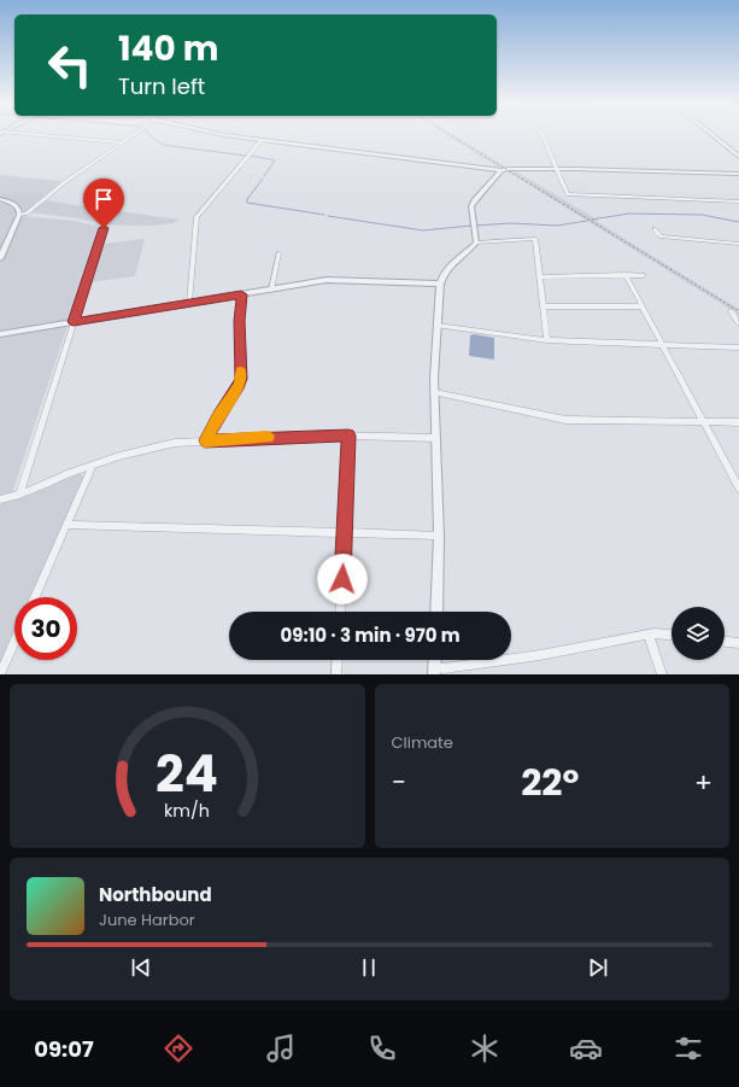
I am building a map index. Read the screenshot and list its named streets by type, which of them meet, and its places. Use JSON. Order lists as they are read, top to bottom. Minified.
{"page":{"turn":["140 m","Turn left"],"limit":"30","trip":"09:10 · 3 min · 970 m","tile":"Climate","heat":["−","22°","+"],"song":["Northbound","June Harbor"],"tabs":"09:07","gauge":["24","km/h"]}}
